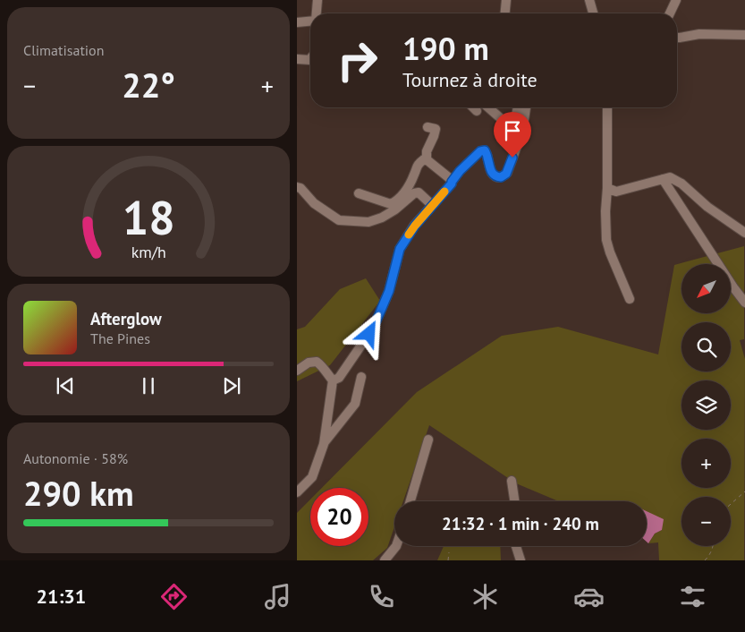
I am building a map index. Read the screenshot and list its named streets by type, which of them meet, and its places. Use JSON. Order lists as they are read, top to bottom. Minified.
{"north":"bottom left","page":{"tile":["Climatisation",["Autonomie · 58%","290 km"]],"turn":["190 m","Tournez à droite"],"heat":["−","22°","+"],"map_buttons":["+","−"],"song":["Afterglow","The Pines"],"limit":"20","trip":"21:32 · 1 min · 240 m","tabs":"21:31","gauge":["18","km/h"]}}
